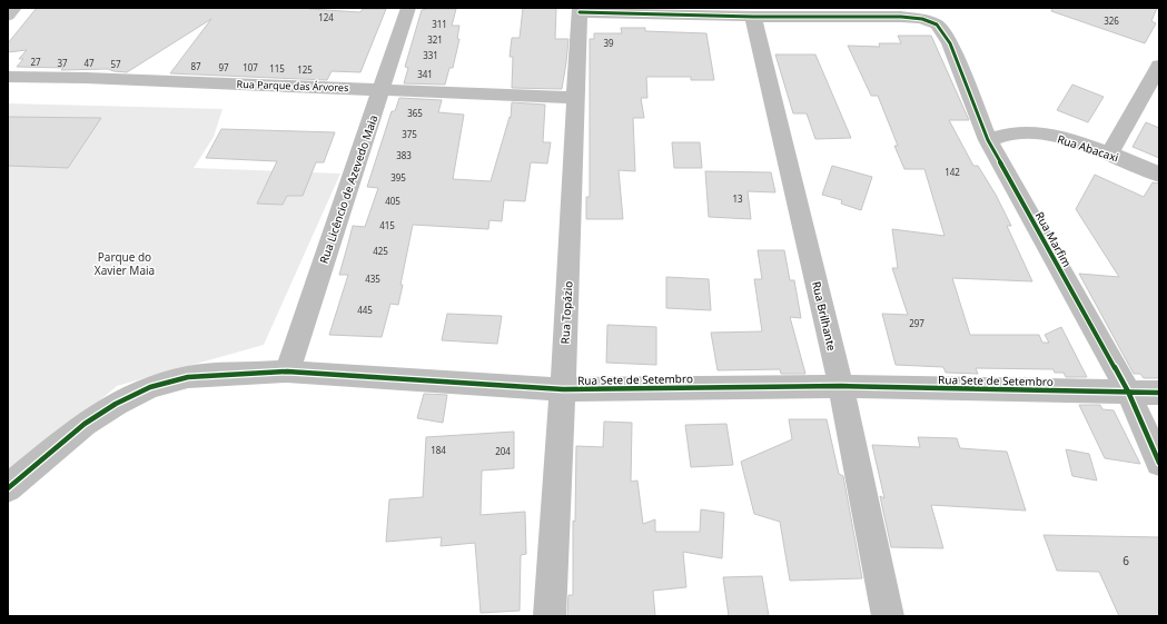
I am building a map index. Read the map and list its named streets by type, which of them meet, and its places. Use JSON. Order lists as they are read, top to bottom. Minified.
{"streets":{"street":["Rua Parque das Árvores","Rua Abacaxi","Rua Licêncio de Azevedo Maia","Rua Marfim","Rua Topázio","Rua Brilhante","Rua Sete de Setembro"]},"crossings":[["Rua Parque das Árvores","Rua Licêncio de Azevedo Maia"],["Rua Parque das Árvores","Rua Topázio"],["Rua Abacaxi","Rua Marfim"],["Rua Licêncio de Azevedo Maia","Rua Sete de Setembro"],["Rua Marfim","Rua Brilhante"],["Rua Marfim","Rua Sete de Setembro"],["Rua Topázio","Rua Sete de Setembro"],["Rua Brilhante","Rua Sete de Setembro"]],"parks":["Parque do Xavier Maia"],"house_numbers":["124","326","311","321","39","331","27","37","47","57","87","97","107","115","125","341","365","375","383","142","395","13","405","415","425","435","445","297","184","204","6"]}
